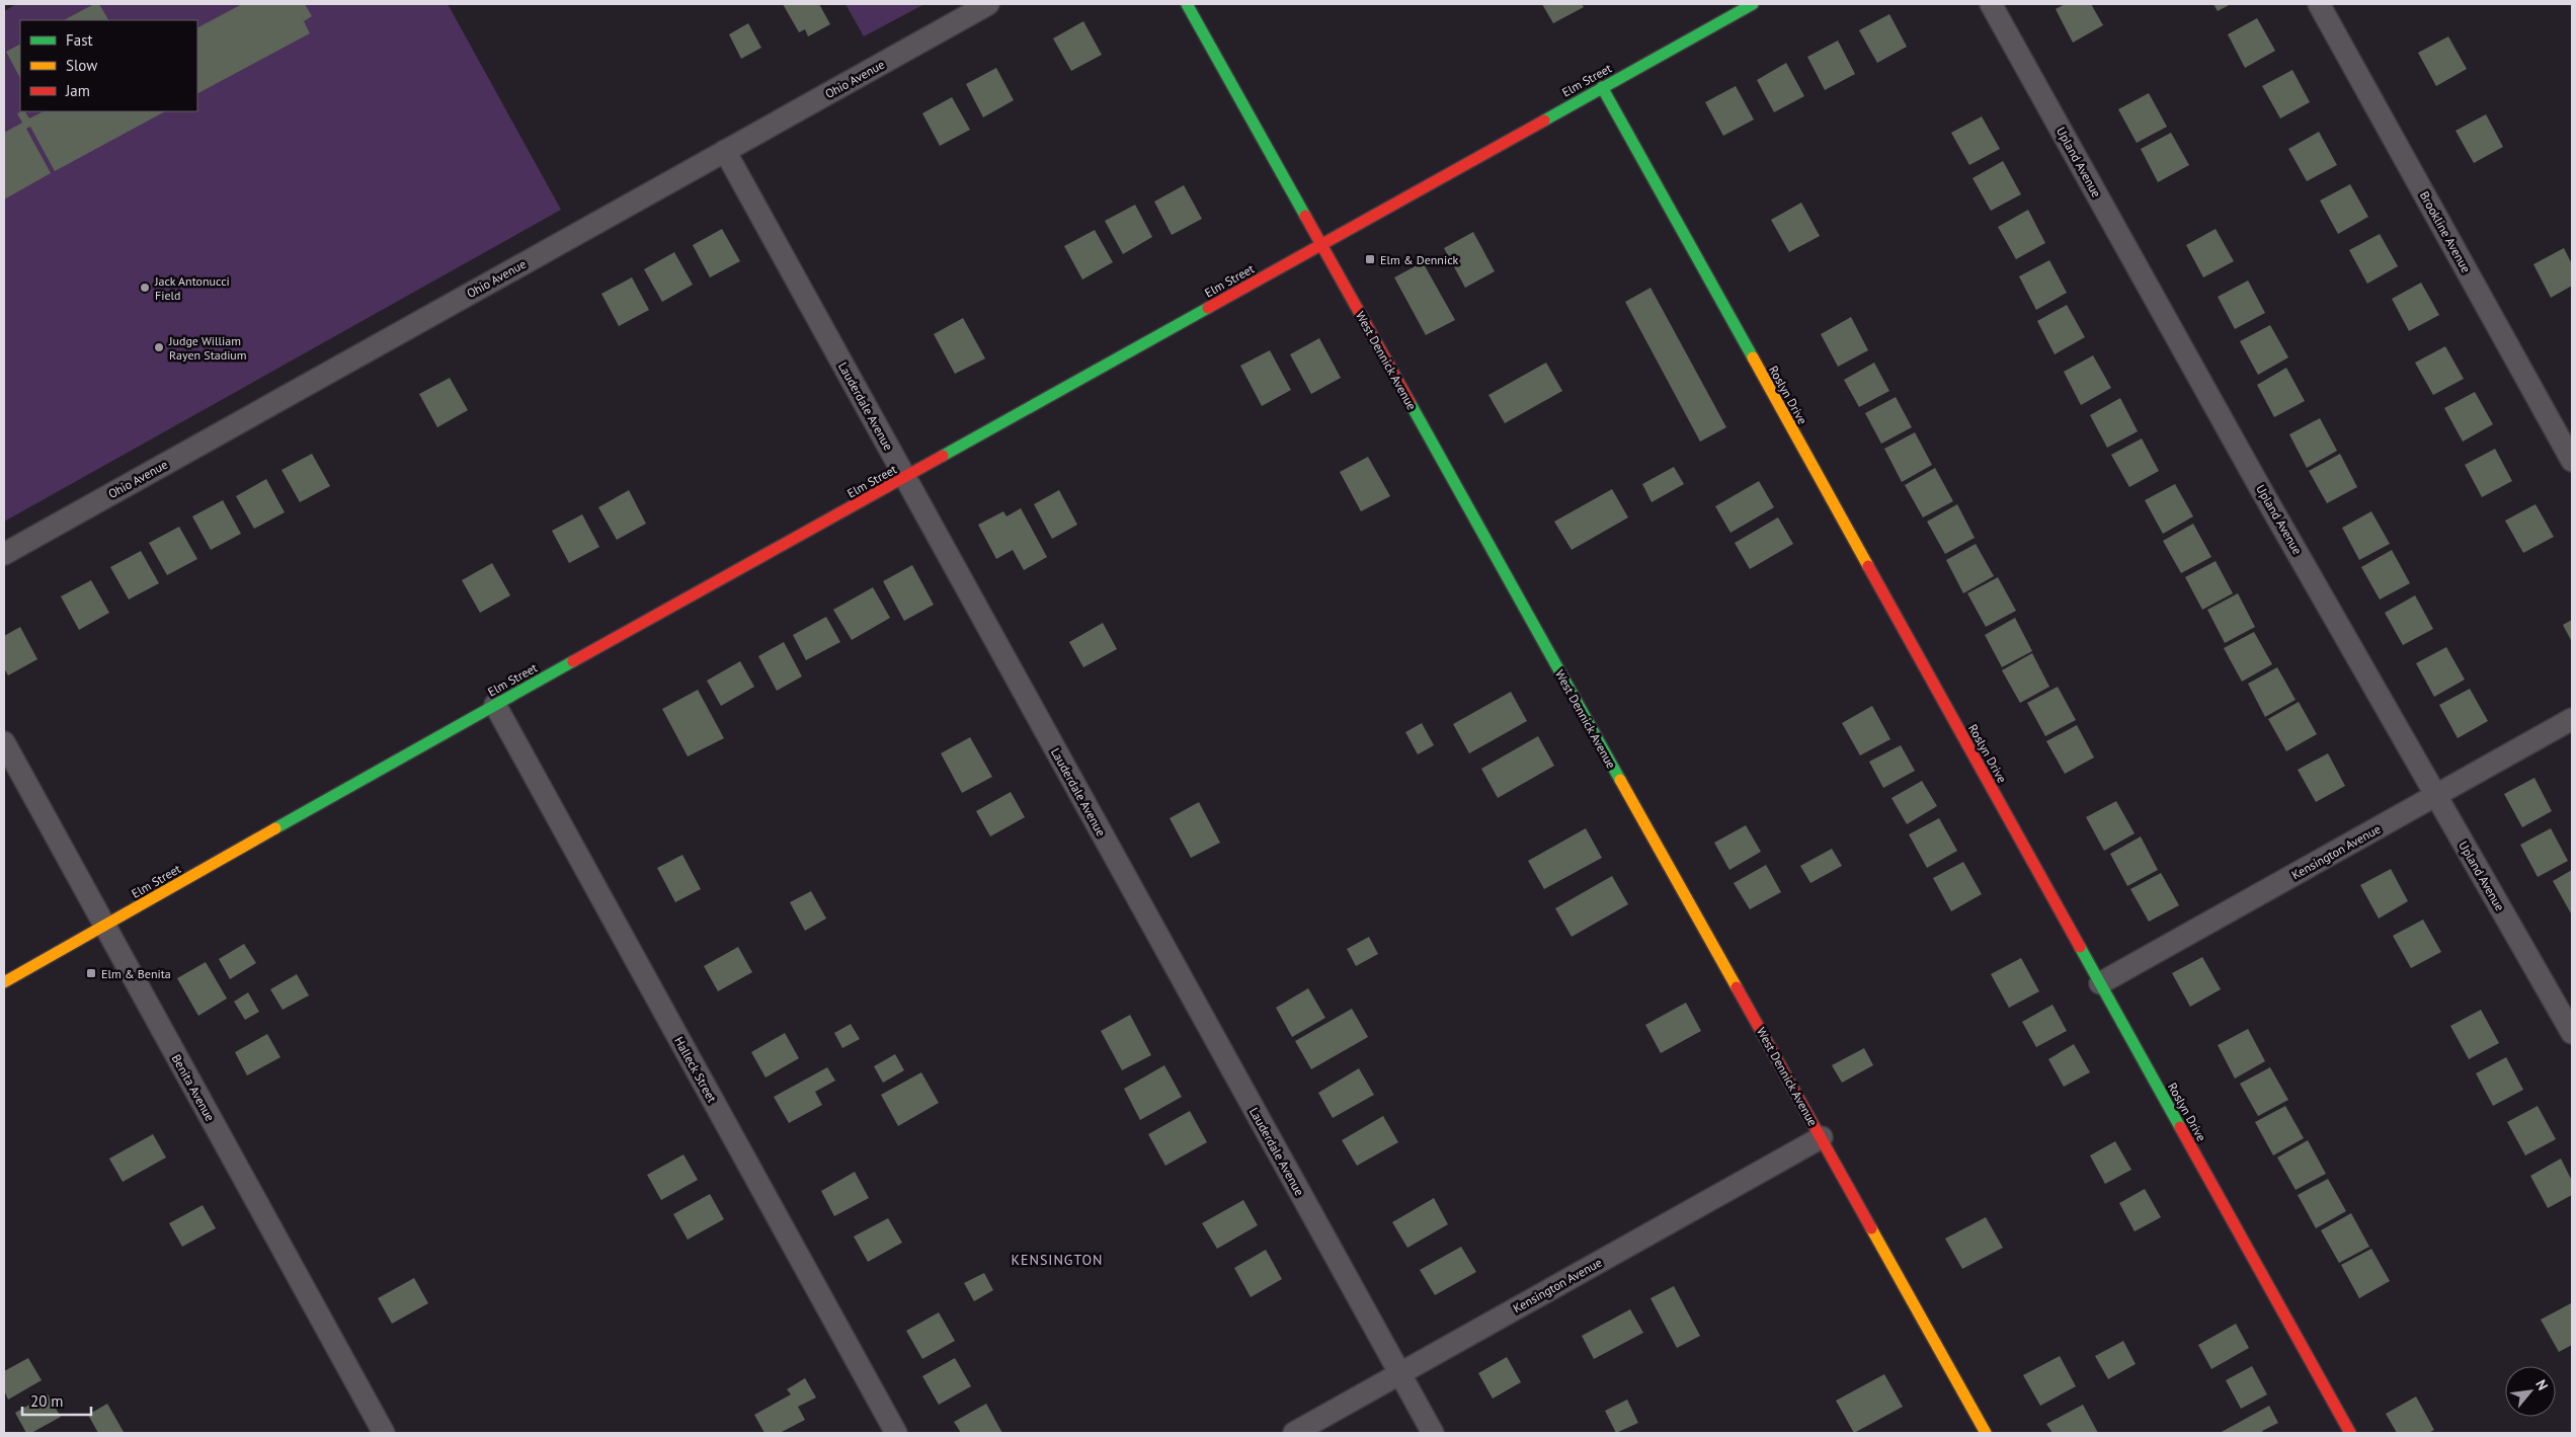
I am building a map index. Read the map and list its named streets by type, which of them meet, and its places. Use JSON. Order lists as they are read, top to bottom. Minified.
{"streets":{"street":["Ohio Avenue","Elm Street","Upland Avenue","Brookline Avenue","West Dennick Avenue","Roslyn Drive","Lauderdale Avenue","Kensington Avenue","Halleck Street","Benita Avenue"]},"crossings":[["Ohio Avenue","Lauderdale Avenue"],["Elm Street","West Dennick Avenue"],["Elm Street","Roslyn Drive"],["Elm Street","Lauderdale Avenue"],["Elm Street","Halleck Street"],["Elm Street","Benita Avenue"],["Upland Avenue","Kensington Avenue"],["West Dennick Avenue","Kensington Avenue"],["Roslyn Drive","Kensington Avenue"],["Lauderdale Avenue","Kensington Avenue"]],"districts":["KENSINGTON"],"places":{"transit":["Elm & Dennick","Elm & Benita"],"other":["Jack Antonucci Field","Judge William Rayen Stadium"]},"legend":["Fast","Slow","Jam"],"scale_bar":"20 m","north":"top right"}
